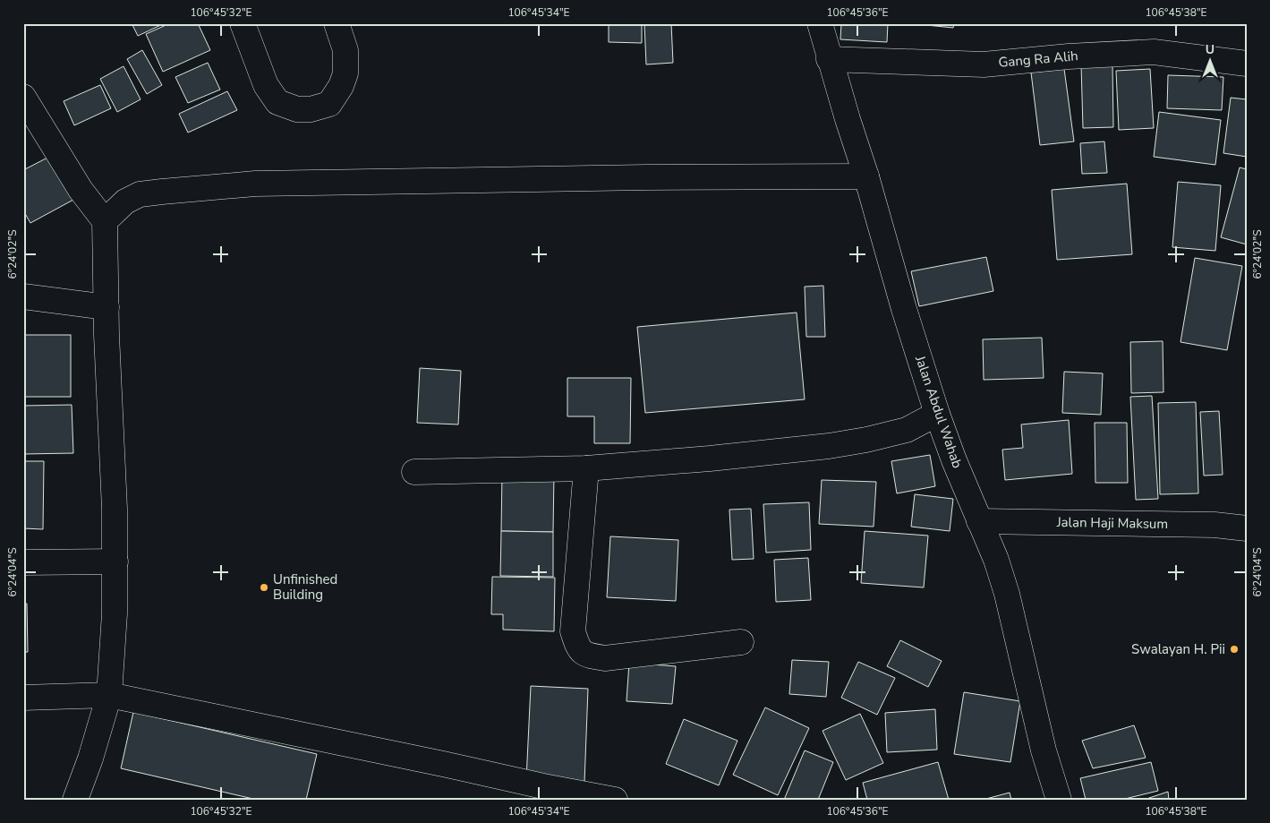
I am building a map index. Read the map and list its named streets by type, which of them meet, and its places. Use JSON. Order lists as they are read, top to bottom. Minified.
{"streets":{"street":["Gang Ra Alih","Jalan Abdul Wahab","Jalan Haji Maksum"]},"crossings":[["Gang Ra Alih","Jalan Abdul Wahab"],["Jalan Abdul Wahab","Jalan Haji Maksum"]],"places":["Unfinished Building","Swalayan H. Pii"],"north":"top","coordinates":["106°45'32\"E","106°45'34\"E","106°45'36\"E","106°45'38\"E","6°24'02\"S","6°24'04\"S"]}
